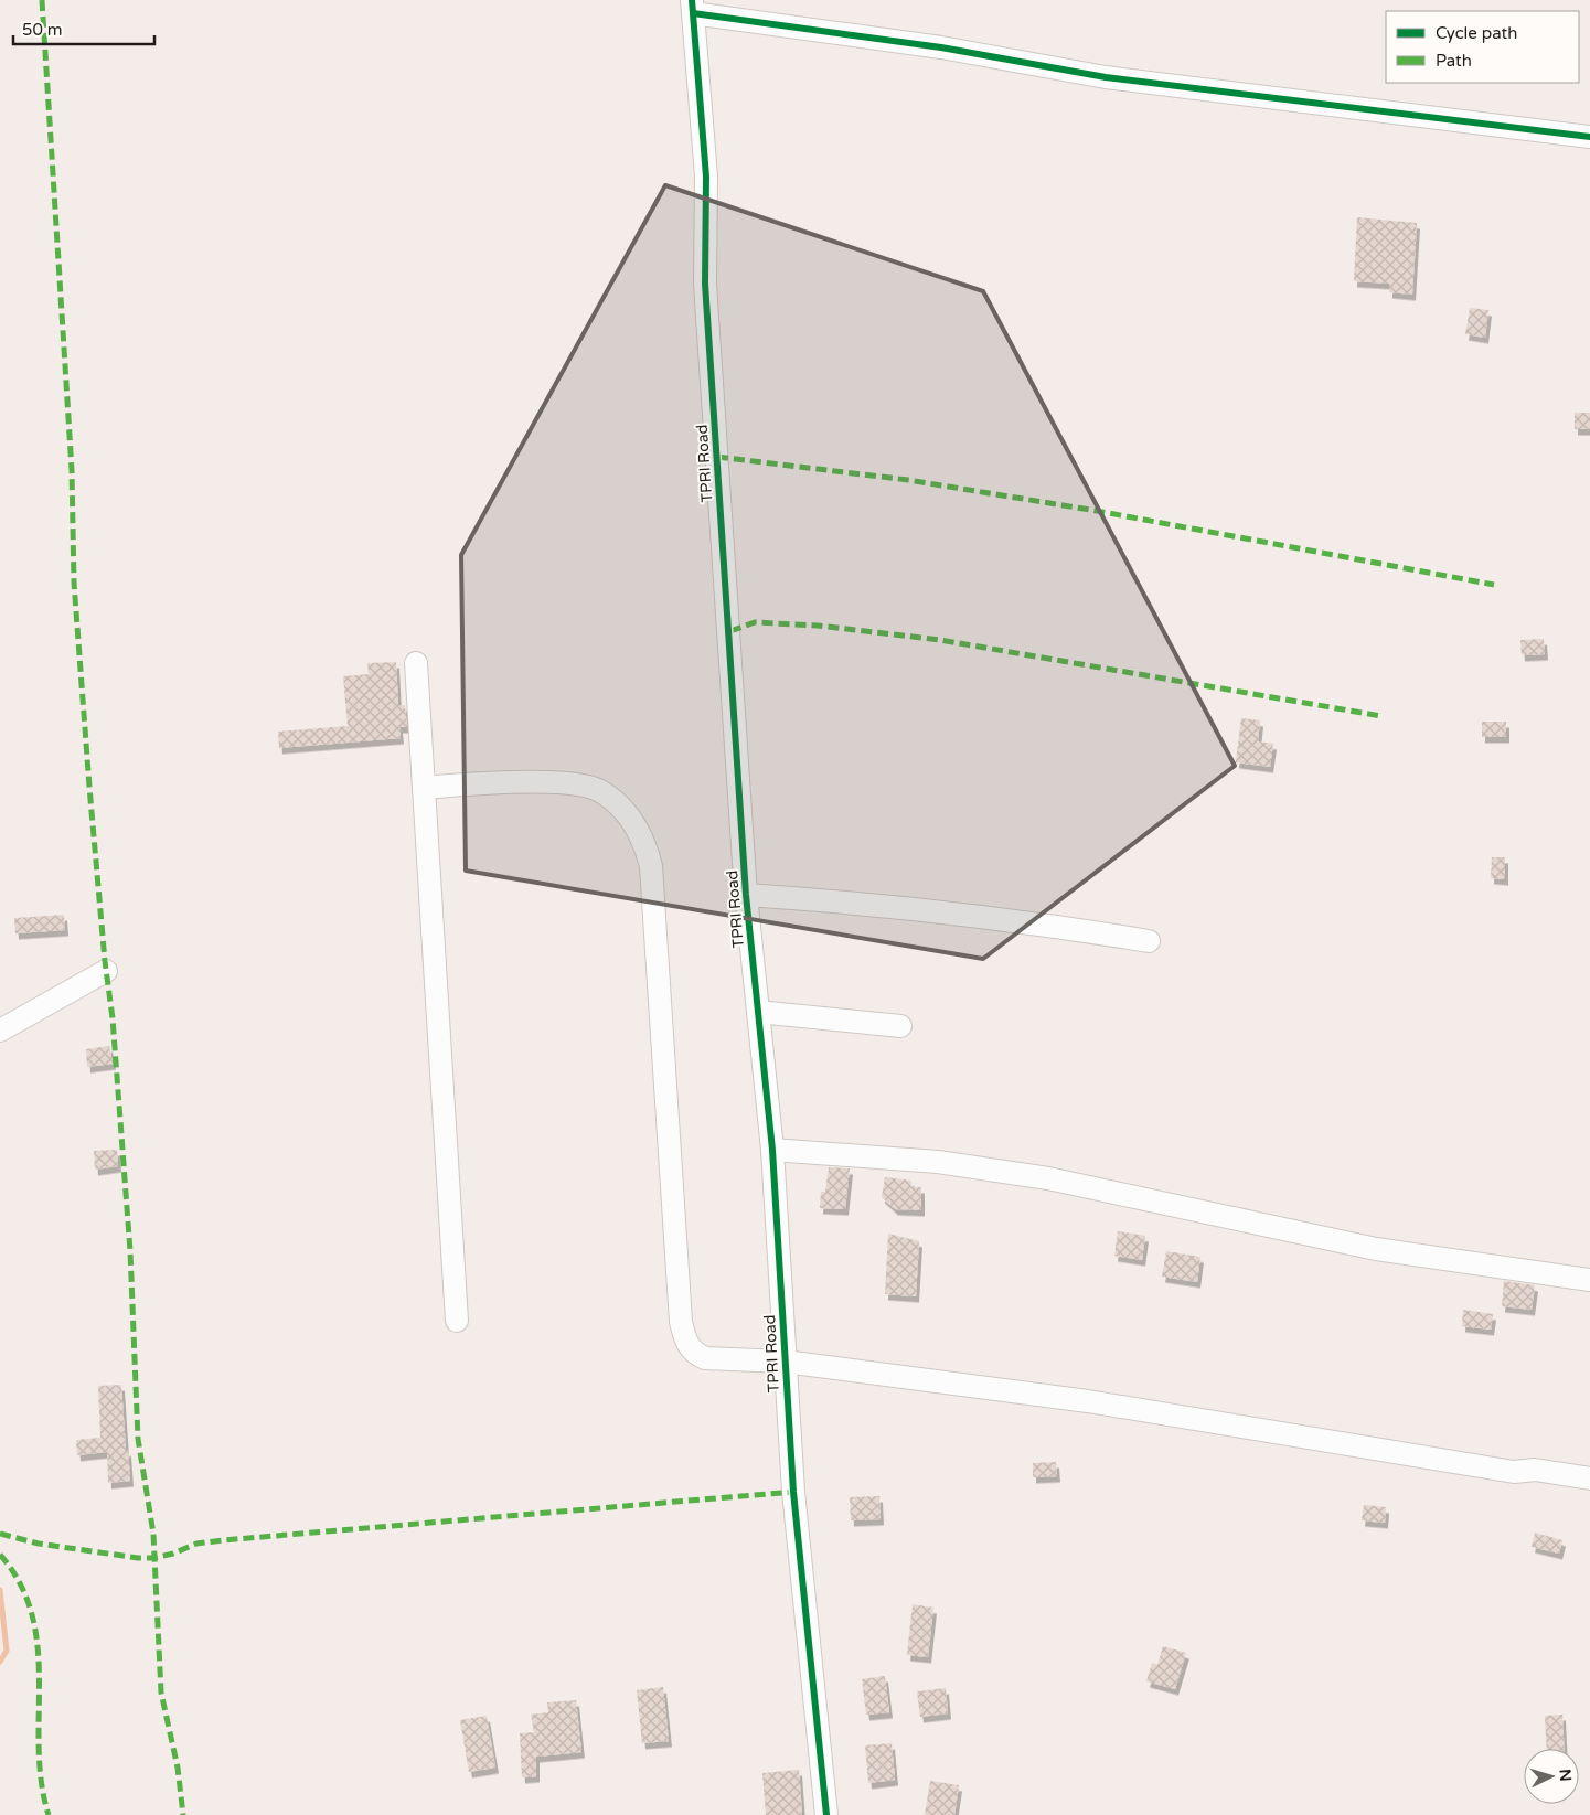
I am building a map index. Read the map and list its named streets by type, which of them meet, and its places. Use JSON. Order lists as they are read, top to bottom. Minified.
{"streets":{"street":["TPRI Road"]},"legend":["Cycle path","Path"],"scale_bar":"50 m","north":"right"}
